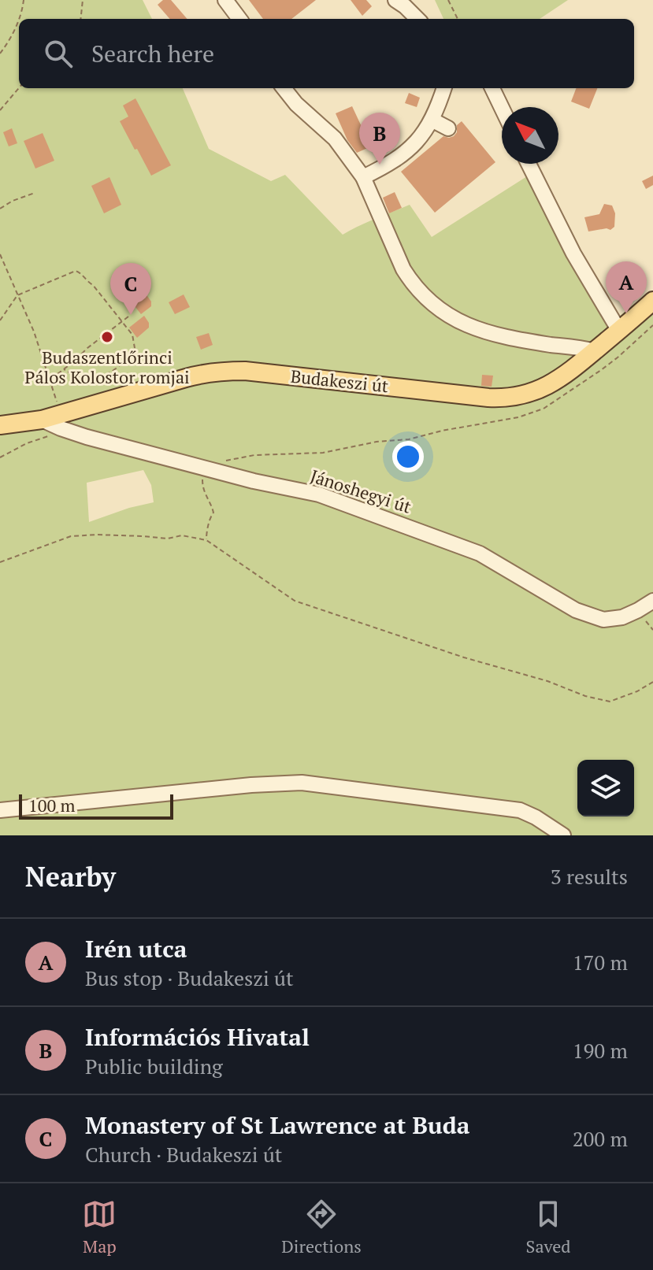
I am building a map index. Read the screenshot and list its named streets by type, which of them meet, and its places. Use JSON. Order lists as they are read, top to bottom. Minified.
{"streets":{"main road":["Budakeszi út"],"street":["Jánoshegyi út"]},"crossings":[["Budakeszi út","Jánoshegyi út"]],"places":["Budaszentlőrinci Pálos Kolostor romjai"],"scale_bar":"100 m","north":"top left","page":{"search":"Search here","pins":["B","A","C"],"scale":"100 m","heading":["Nearby","3 results"],"list":[{"mark":"A","name":"Irén utca","note":"Bus stop · Budakeszi út","value":"170 m"},{"mark":"B","name":"Információs Hivatal","note":"Public building","value":"190 m"},{"mark":"C","name":"Monastery of St Lawrence at Buda","note":"Church · Budakeszi út","value":"200 m"}],"nav":["Map","Directions","Saved"]}}
